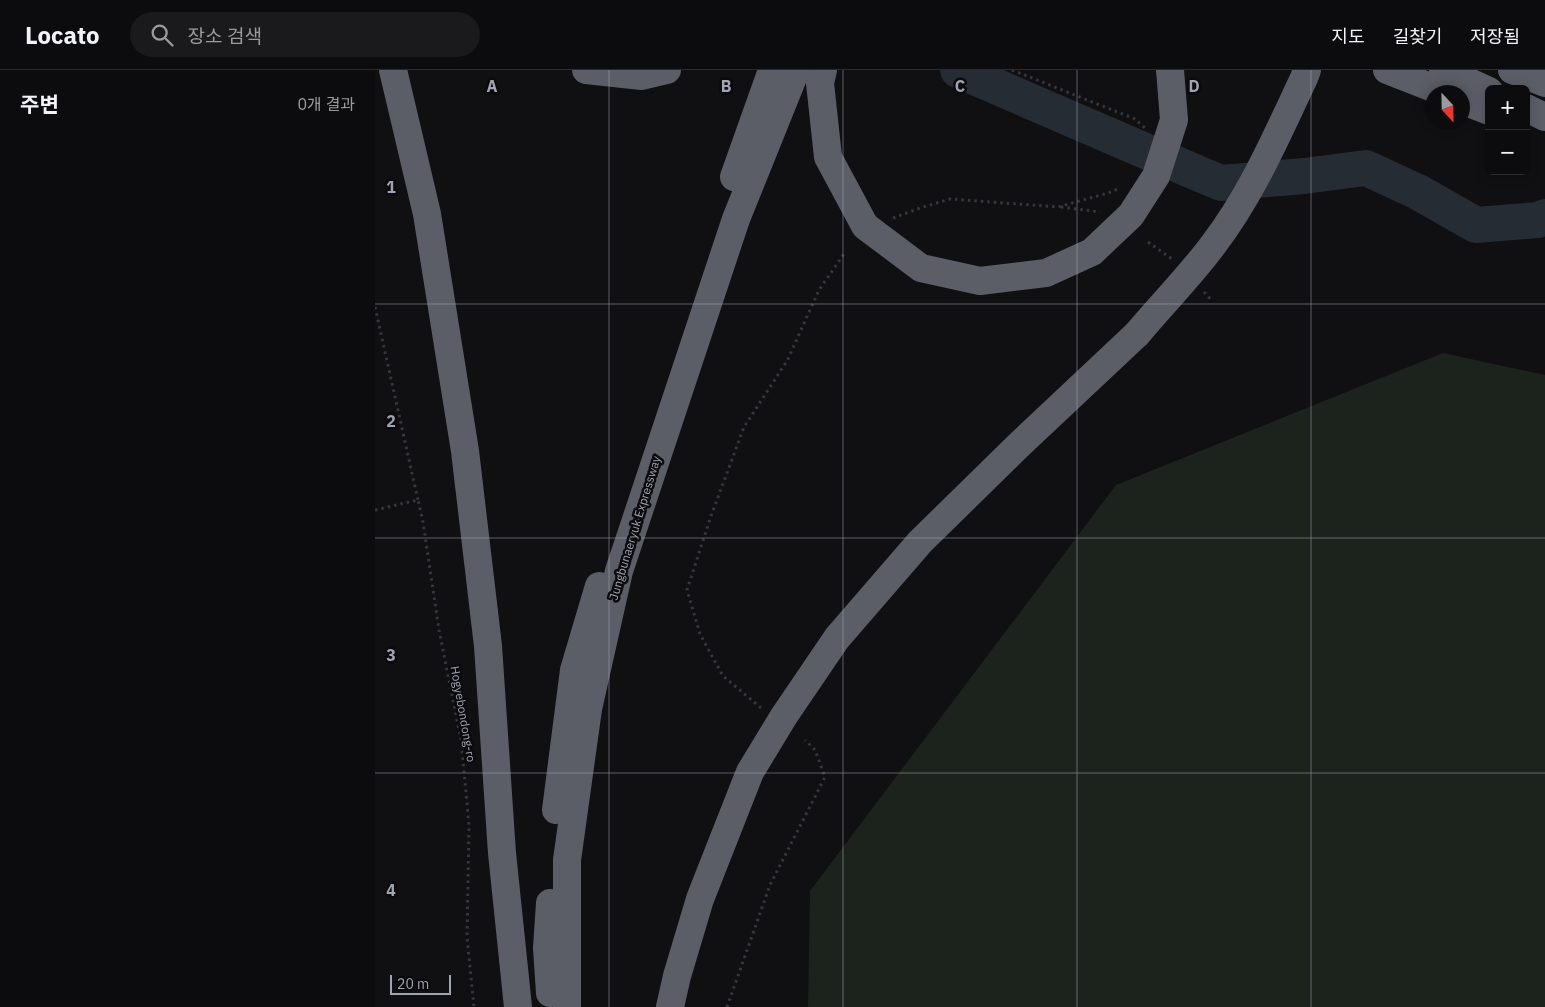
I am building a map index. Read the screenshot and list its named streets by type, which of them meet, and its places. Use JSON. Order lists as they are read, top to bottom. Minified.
{"streets":{"highway":["Jungbunaeryuk Expressway"],"path":["Hogyebondong-ro"]},"scale_bar":"20 m","north":"bottom","page":{"header":"Locato","search":"장소 검색","nav":["지도","길찾기","저장됨"],"heading":["주변","0개 결과"],"map_buttons":["+","−"],"scale":"20 m"},"grid":{"columns":["A","B","C","D"],"rows":["1","2","3","4"]}}
